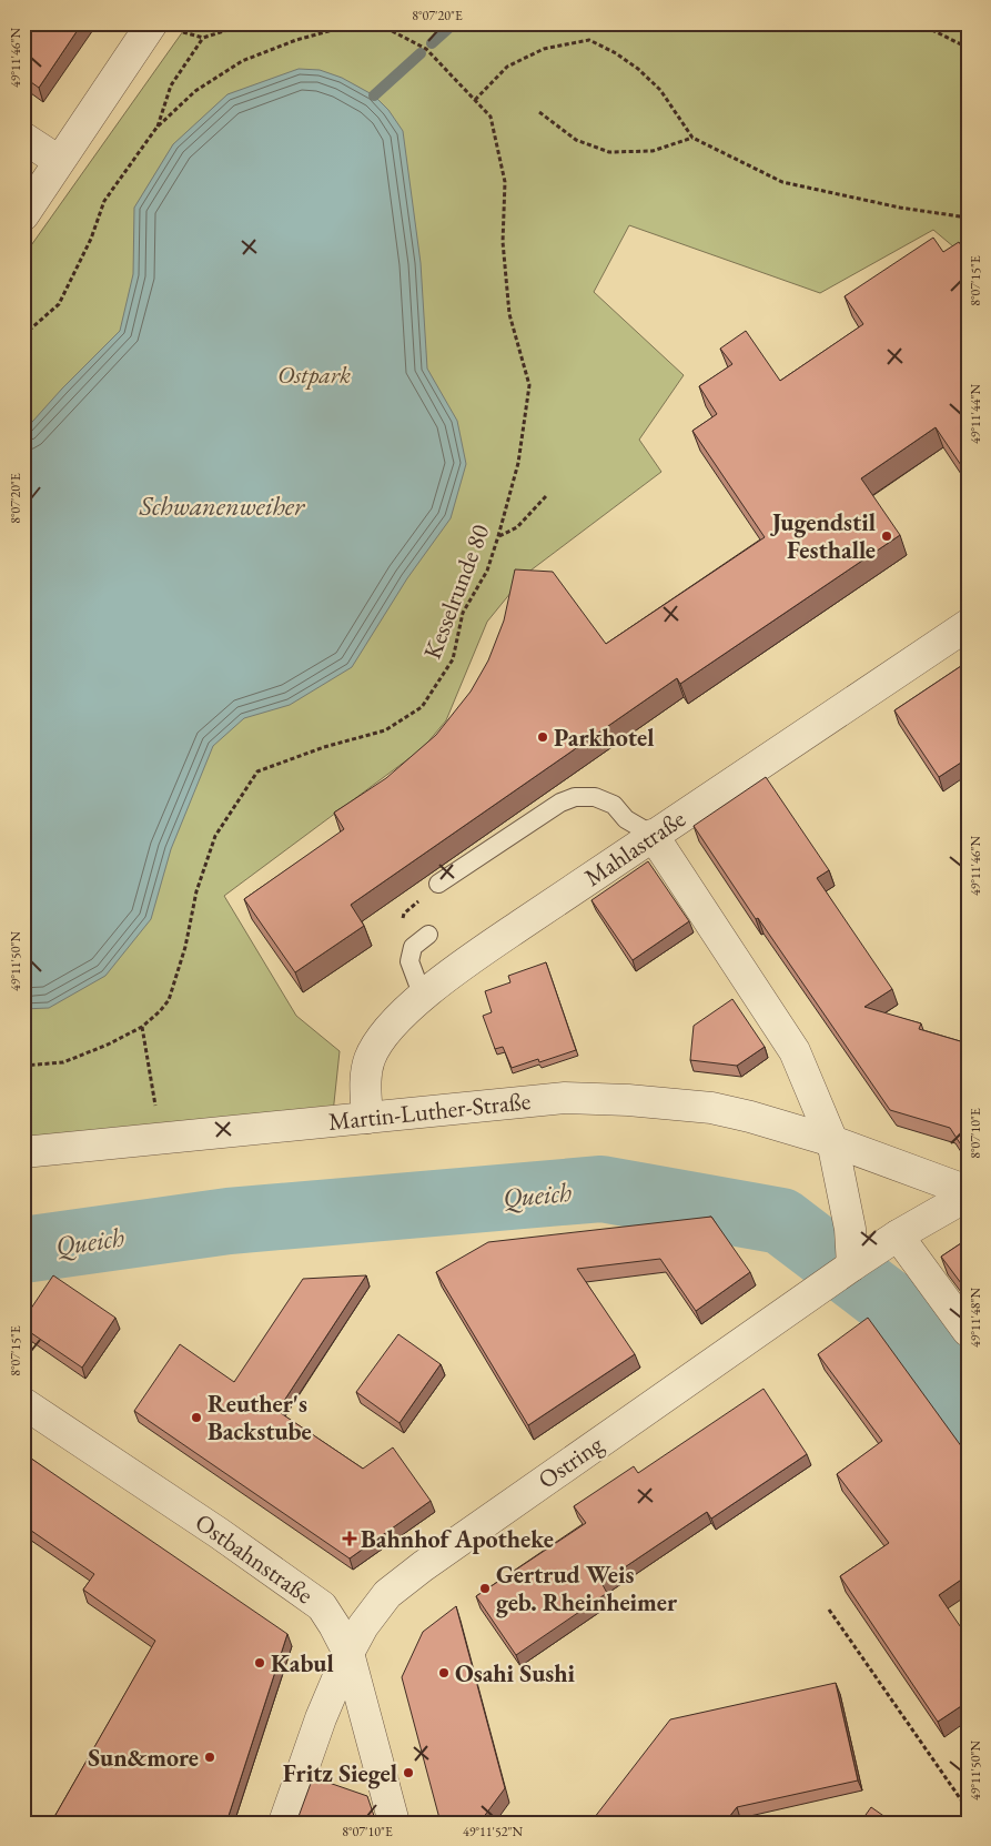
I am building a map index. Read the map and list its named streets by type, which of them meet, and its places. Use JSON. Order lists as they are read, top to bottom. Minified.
{"streets":{"street":["Mahlastraße","Martin-Luther-Straße","Ostring","Ostbahnstraße"],"path":["Kesselrunde 80"]},"crossings":[["Mahlastraße","Martin-Luther-Straße"],["Ostring","Ostbahnstraße"]],"water":["Schwanenweiher","Queich"],"parks":["Ostpark"],"places":{"other":["Jugendstil Festhalle","Parkhotel","Reuther's Backstube","Gertrud Weis geb. Rheinheimer","Kabul","Osahi Sushi","Sun&more","Fritz Siegel"],"health":["Bahnhof Apotheke"]},"coordinates":["8°07'20\"E","49°11'46\"N","8°07'15\"E","49°11'44\"N","49°11'50\"N","8°07'10\"E","49°11'48\"N","49°11'52\"N"]}
